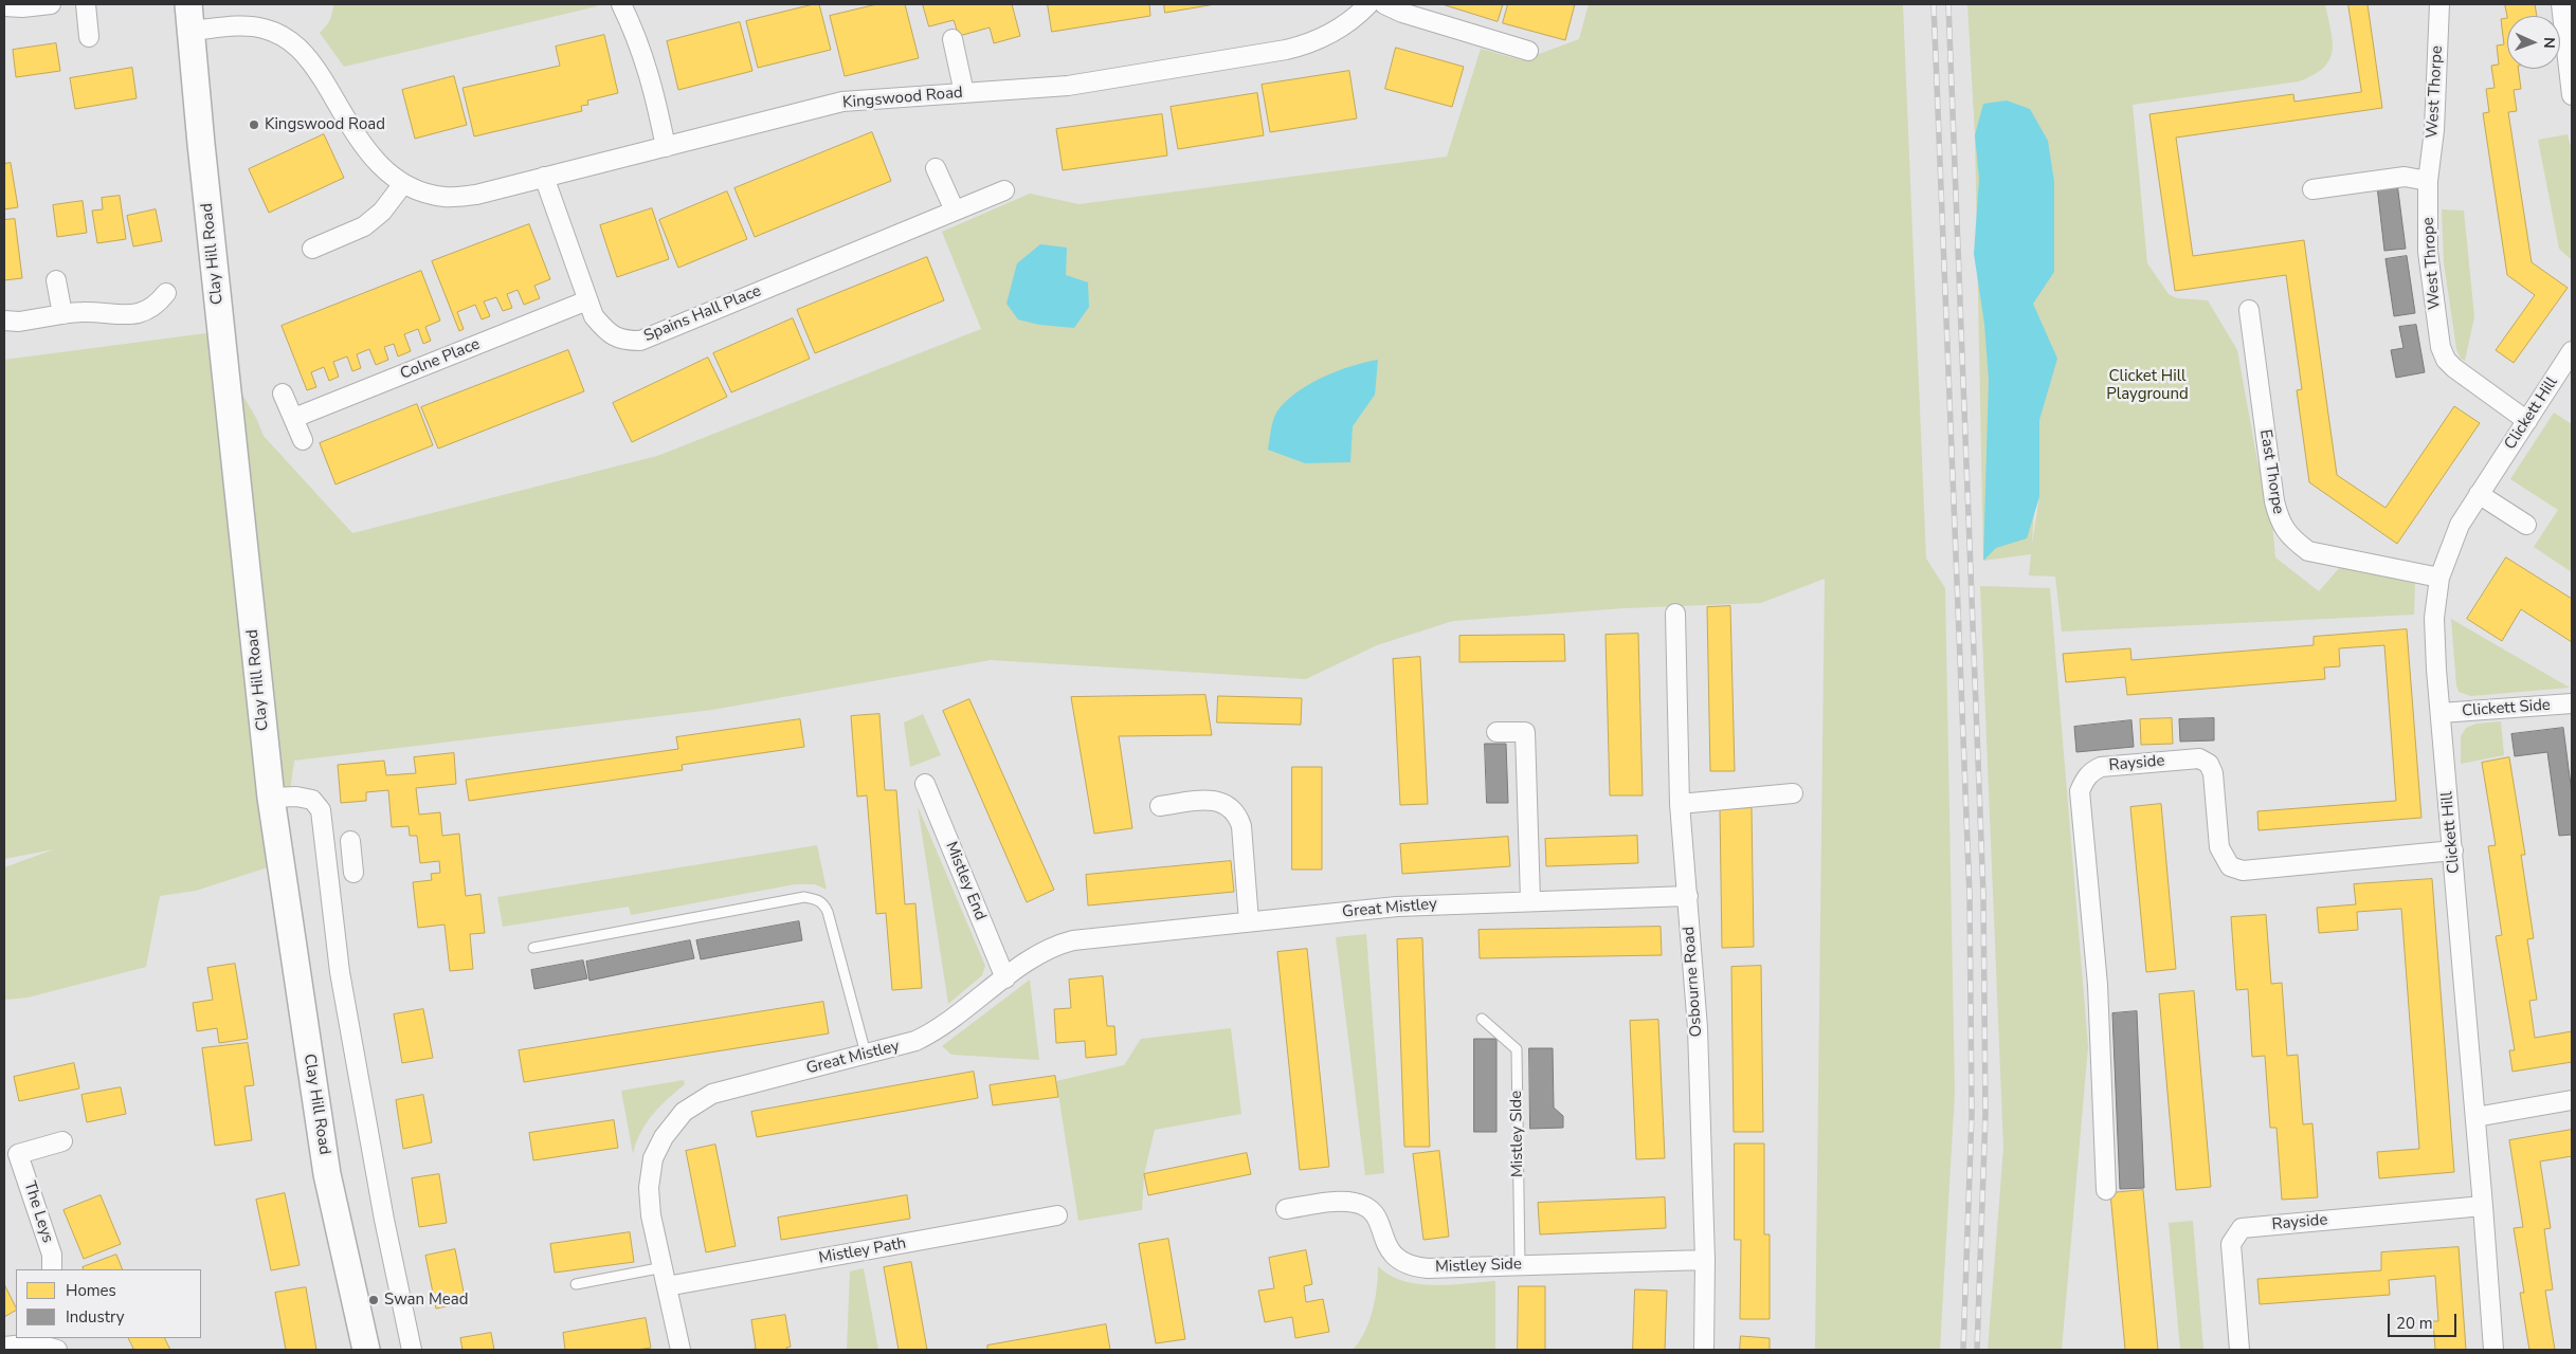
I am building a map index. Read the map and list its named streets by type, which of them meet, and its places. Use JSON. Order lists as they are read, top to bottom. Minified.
{"streets":{"street":["West Thorpe","Kingswood Road","Clay Hill Road","West Thrope","Spains Hall Place","Colne Place","Clickett Hill","East Thorpe","Clickett Side","Rayside","Mistley End","Great Mistley","Osbourne Road","The Leys","Mistley Path","Mistley Side"],"lane":["Mistley SIde"]},"crossings":[["West Thorpe","West Thrope"],["Kingswood Road","Clay Hill Road"],["Kingswood Road","Spains Hall Place"],["West Thrope","Clickett Hill"],["Spains Hall Place","Colne Place"],["Clickett Hill","East Thorpe"],["Clickett Hill","Clickett Side"],["Clickett Hill","Rayside"],["Mistley End","Great Mistley"],["Great Mistley","Osbourne Road"],["Great Mistley","Mistley Path"],["Osbourne Road","Mistley Side"],["Mistley SIde","Mistley Side"]],"parks":["Clicket Hill Playground"],"places":["Kingswood Road","Swan Mead"],"legend":["Homes","Industry"],"scale_bar":"20 m","north":"right"}
